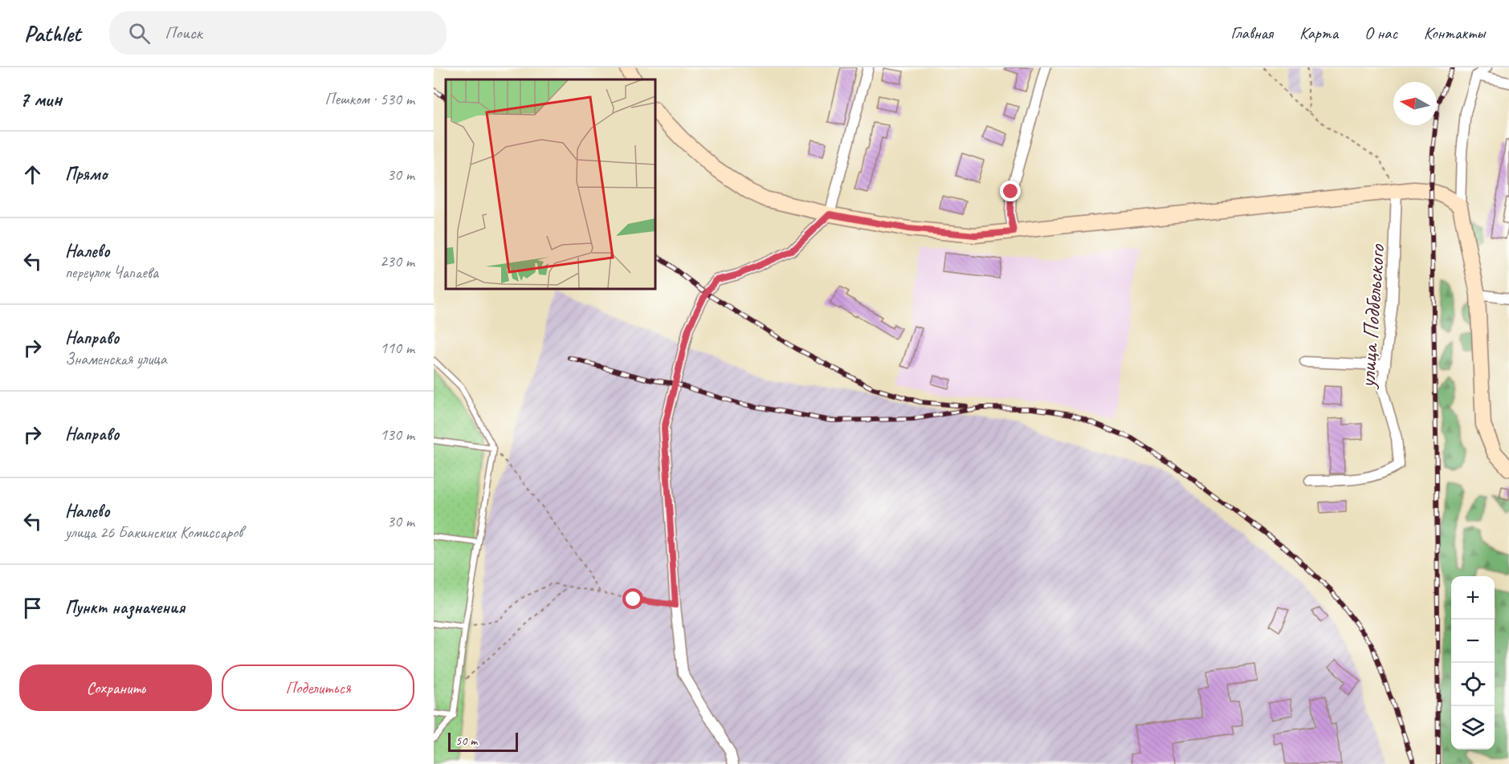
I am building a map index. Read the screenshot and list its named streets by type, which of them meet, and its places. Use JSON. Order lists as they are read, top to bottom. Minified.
{"streets":{"street":["улица Подбельского"]},"scale_bar":"50 m","north":"left","page":{"header":"Pathlet","search":"Поиск","nav":["Главная","Карта","О нас","Контакты"],"heading":["7 мин","Пешком · 530 m"],"list":[["Прямо","30 m"],["Налево","переулок Чапаева","230 m"],["Направо","Знаменская улица","110 m"],["Направо","130 m"],["Налево","улица 26 Бакинских Комиссаров","30 m"],"Пункт назначения"],"map_buttons":["+","−"],"buttons":["Сохранить","Поделиться"],"scale":"50 m"}}
